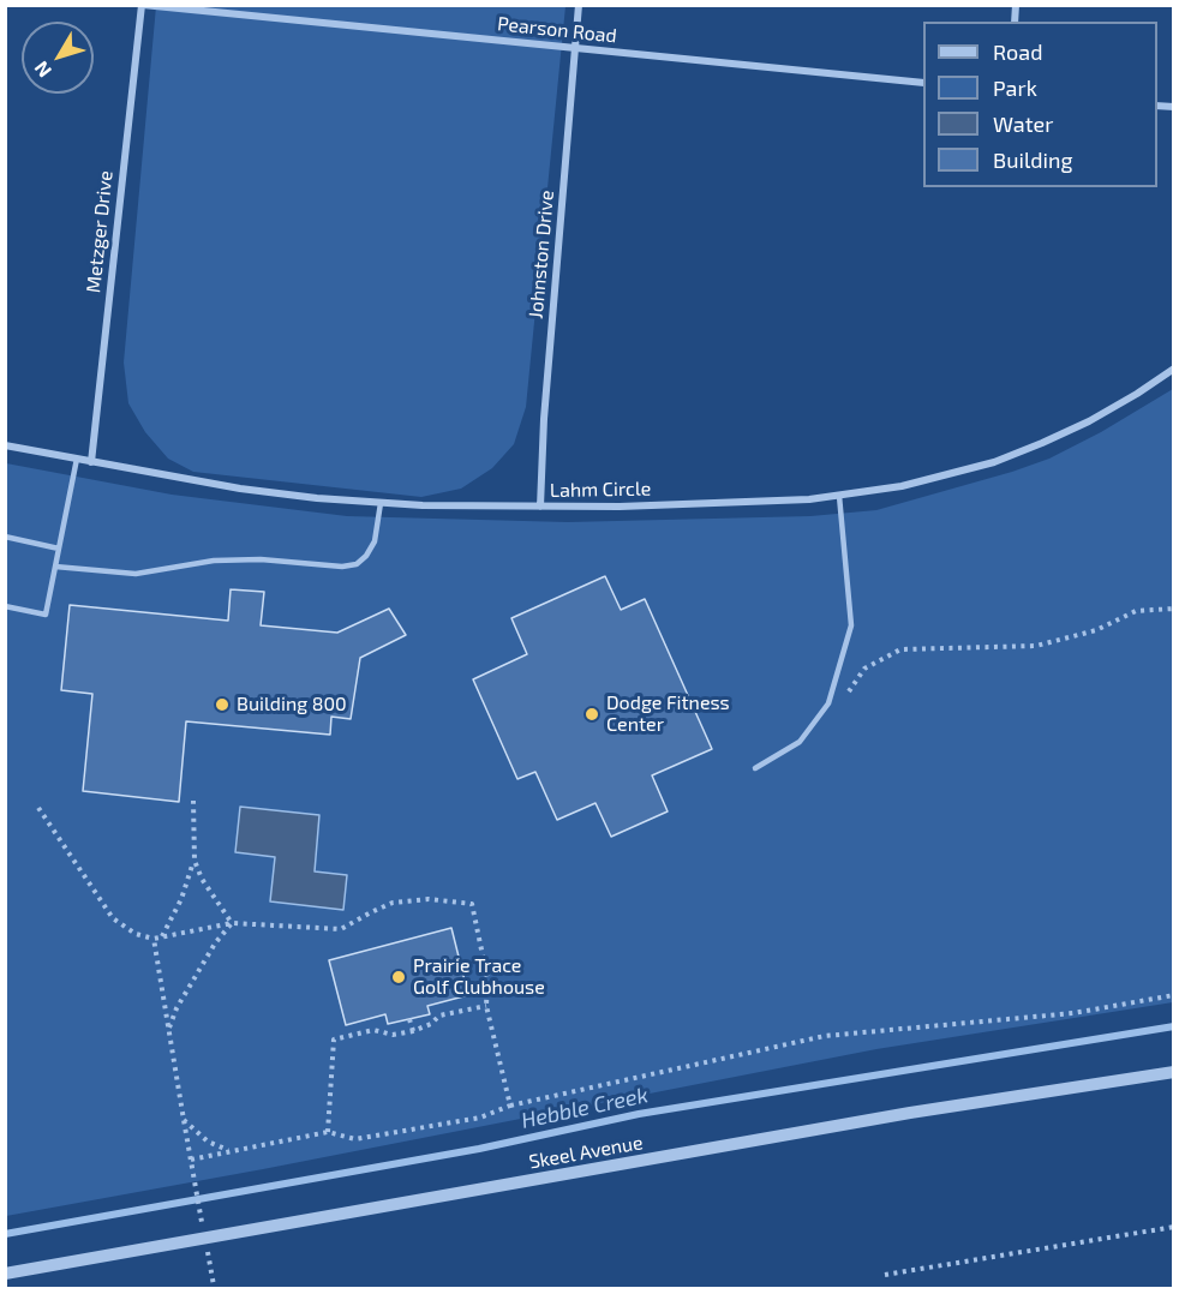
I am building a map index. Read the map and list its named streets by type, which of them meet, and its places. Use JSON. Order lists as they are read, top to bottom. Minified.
{"streets":{"street":["Pearson Road","Metzger Drive","Johnston Drive","Lahm Circle","Skeel Avenue"]},"crossings":[["Pearson Road","Metzger Drive"],["Pearson Road","Johnston Drive"],["Metzger Drive","Lahm Circle"],["Johnston Drive","Lahm Circle"]],"water":["Hebble Creek"],"places":["Building 800","Dodge Fitness Center","Prairie Trace Golf Clubhouse"],"legend":["Road","Park","Water","Building"],"north":"bottom left"}
